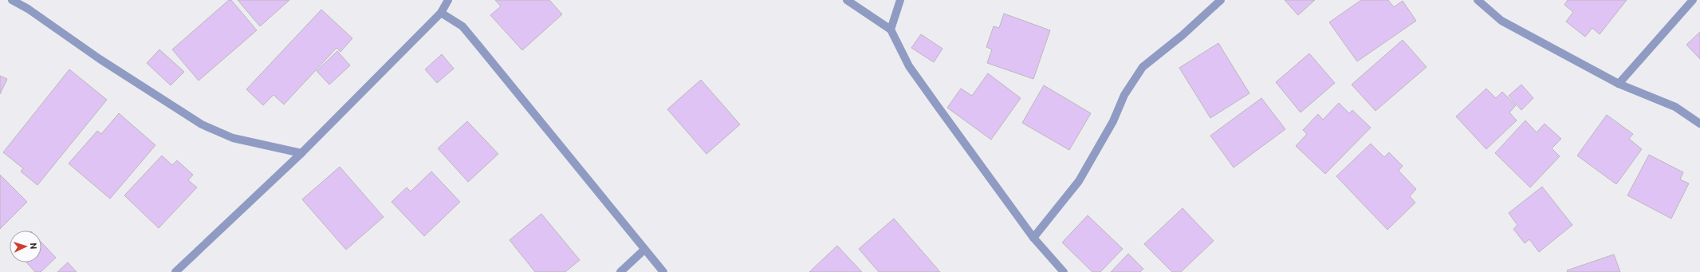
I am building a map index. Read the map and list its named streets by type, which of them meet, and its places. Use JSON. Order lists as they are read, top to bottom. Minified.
{"north":"right"}
